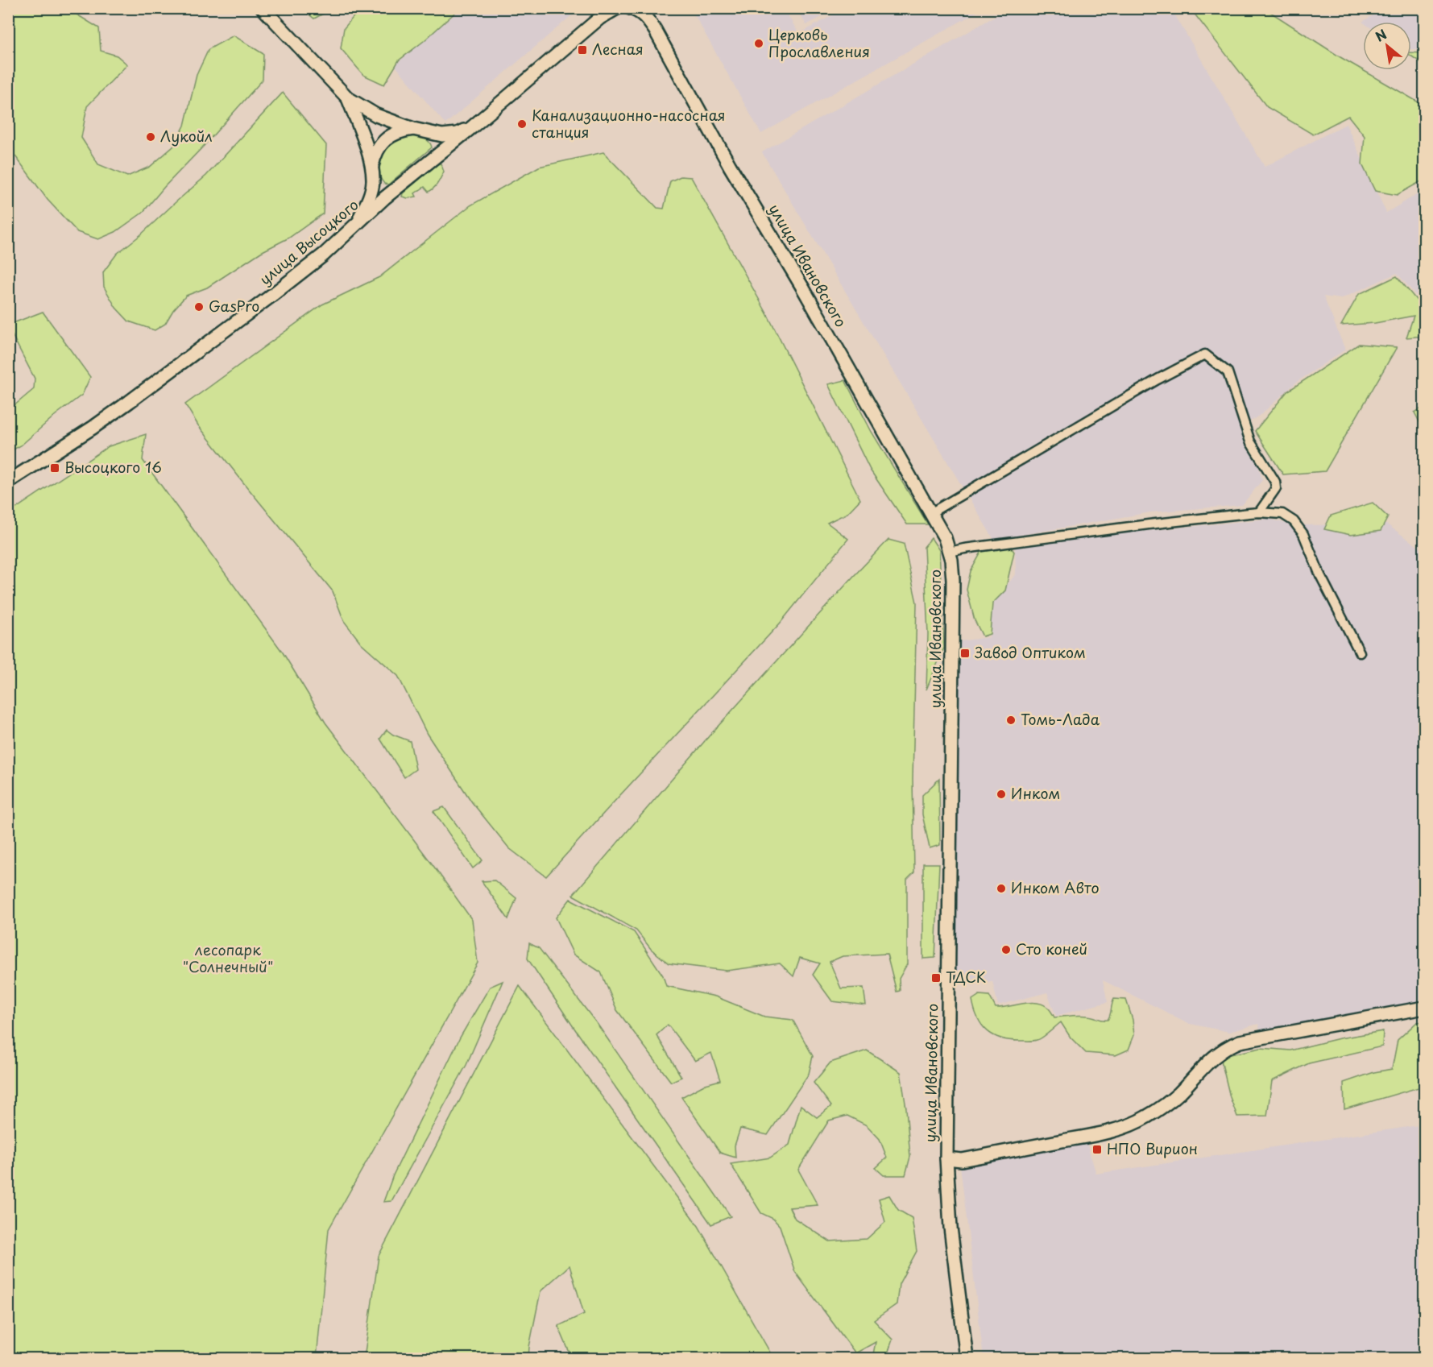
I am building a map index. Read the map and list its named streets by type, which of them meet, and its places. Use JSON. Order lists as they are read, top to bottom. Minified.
{"streets":{"main road":["улица Высоцкого","улица Ивановского"]},"parks":["лесопарк \"Солнечный\""],"places":{"other":["Церковь Прославления","Канализационно-насосная станция","Лукойл","GasPro","Томь-Лада","Инком","Инком Авто","Сто коней"],"transit":["Лесная","Высоцкого 16","Завод Оптиком","ТДСК","НПО Вирион"]},"north":"top left"}
